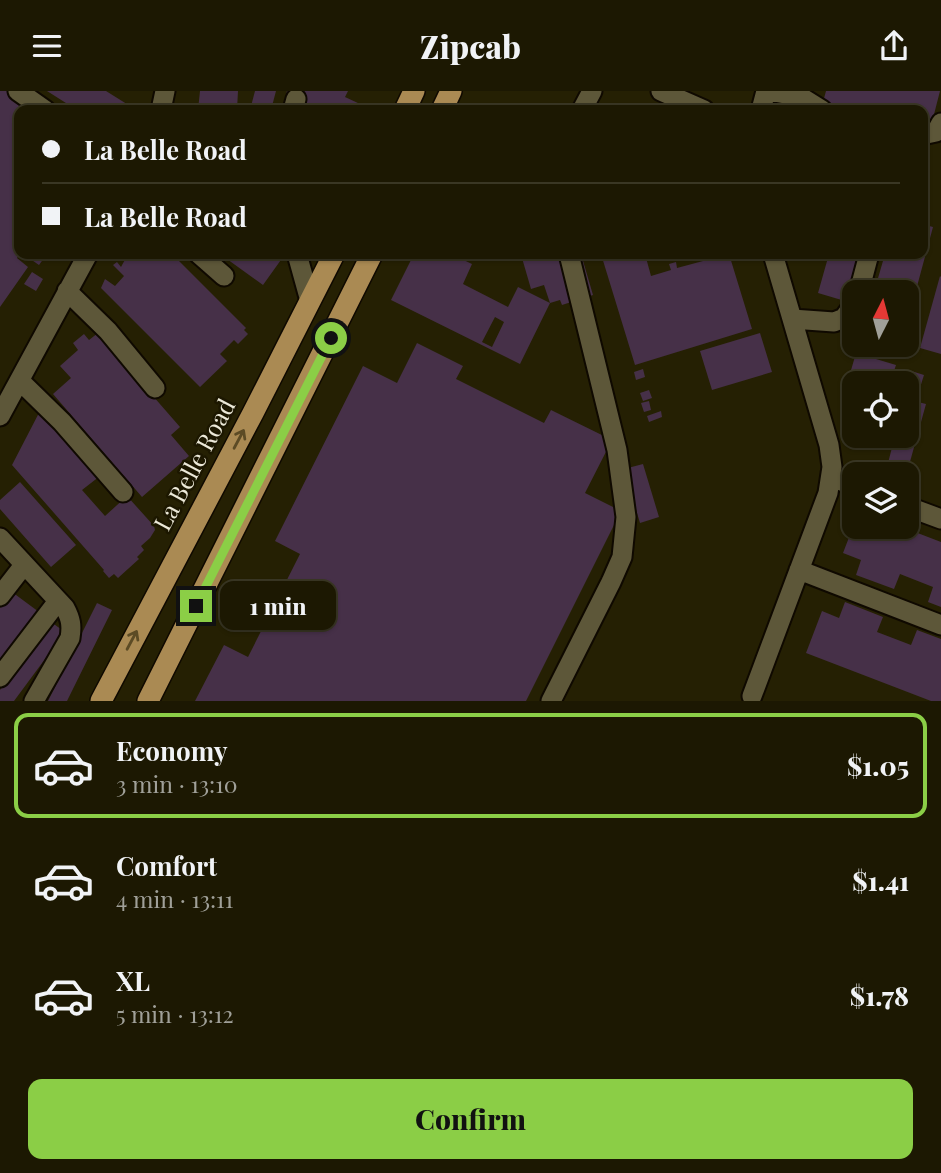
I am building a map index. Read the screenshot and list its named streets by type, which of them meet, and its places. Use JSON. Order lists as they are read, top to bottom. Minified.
{"streets":{"main road":["La Belle Road"]},"north":"top","page":{"header":"Zipcab","banner":["La Belle Road","La Belle Road"],"bubble":"1 min","list":[{"name":"Economy","note":"3 min · 13:10","value":"$1.05"},{"name":"Comfort","note":"4 min · 13:11","value":"$1.41"},{"name":"XL","note":"5 min · 13:12","value":"$1.78"}],"buttons":"Confirm"}}
